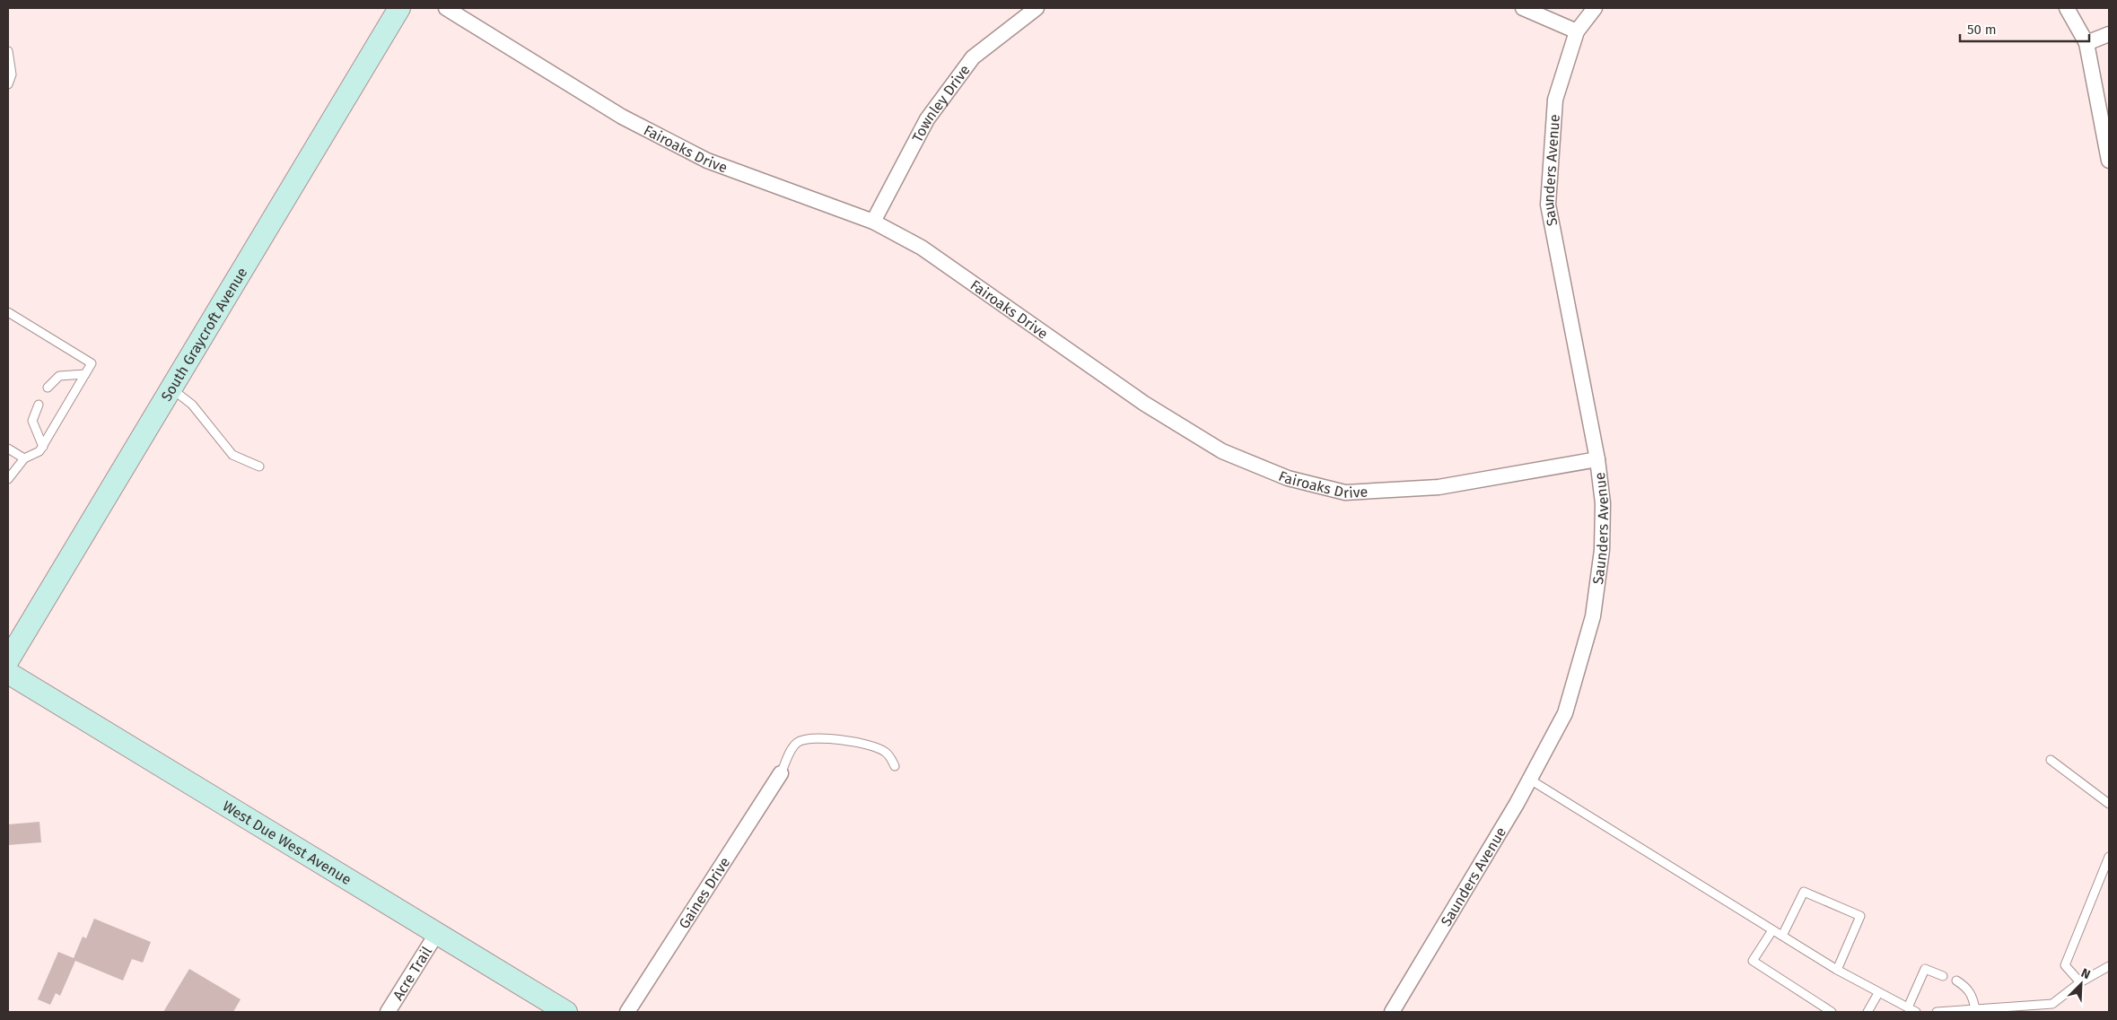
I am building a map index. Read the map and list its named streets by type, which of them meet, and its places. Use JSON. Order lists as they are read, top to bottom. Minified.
{"streets":{"main road":["South Graycroft Avenue","West Due West Avenue"],"street":["Townley Drive","Fairoaks Drive","Saunders Avenue","Gaines Drive","Acre Trail"]},"crossings":[["Townley Drive","Fairoaks Drive"],["Fairoaks Drive","Saunders Avenue"],["West Due West Avenue","Acre Trail"]],"scale_bar":"50 m","north":"top right"}
